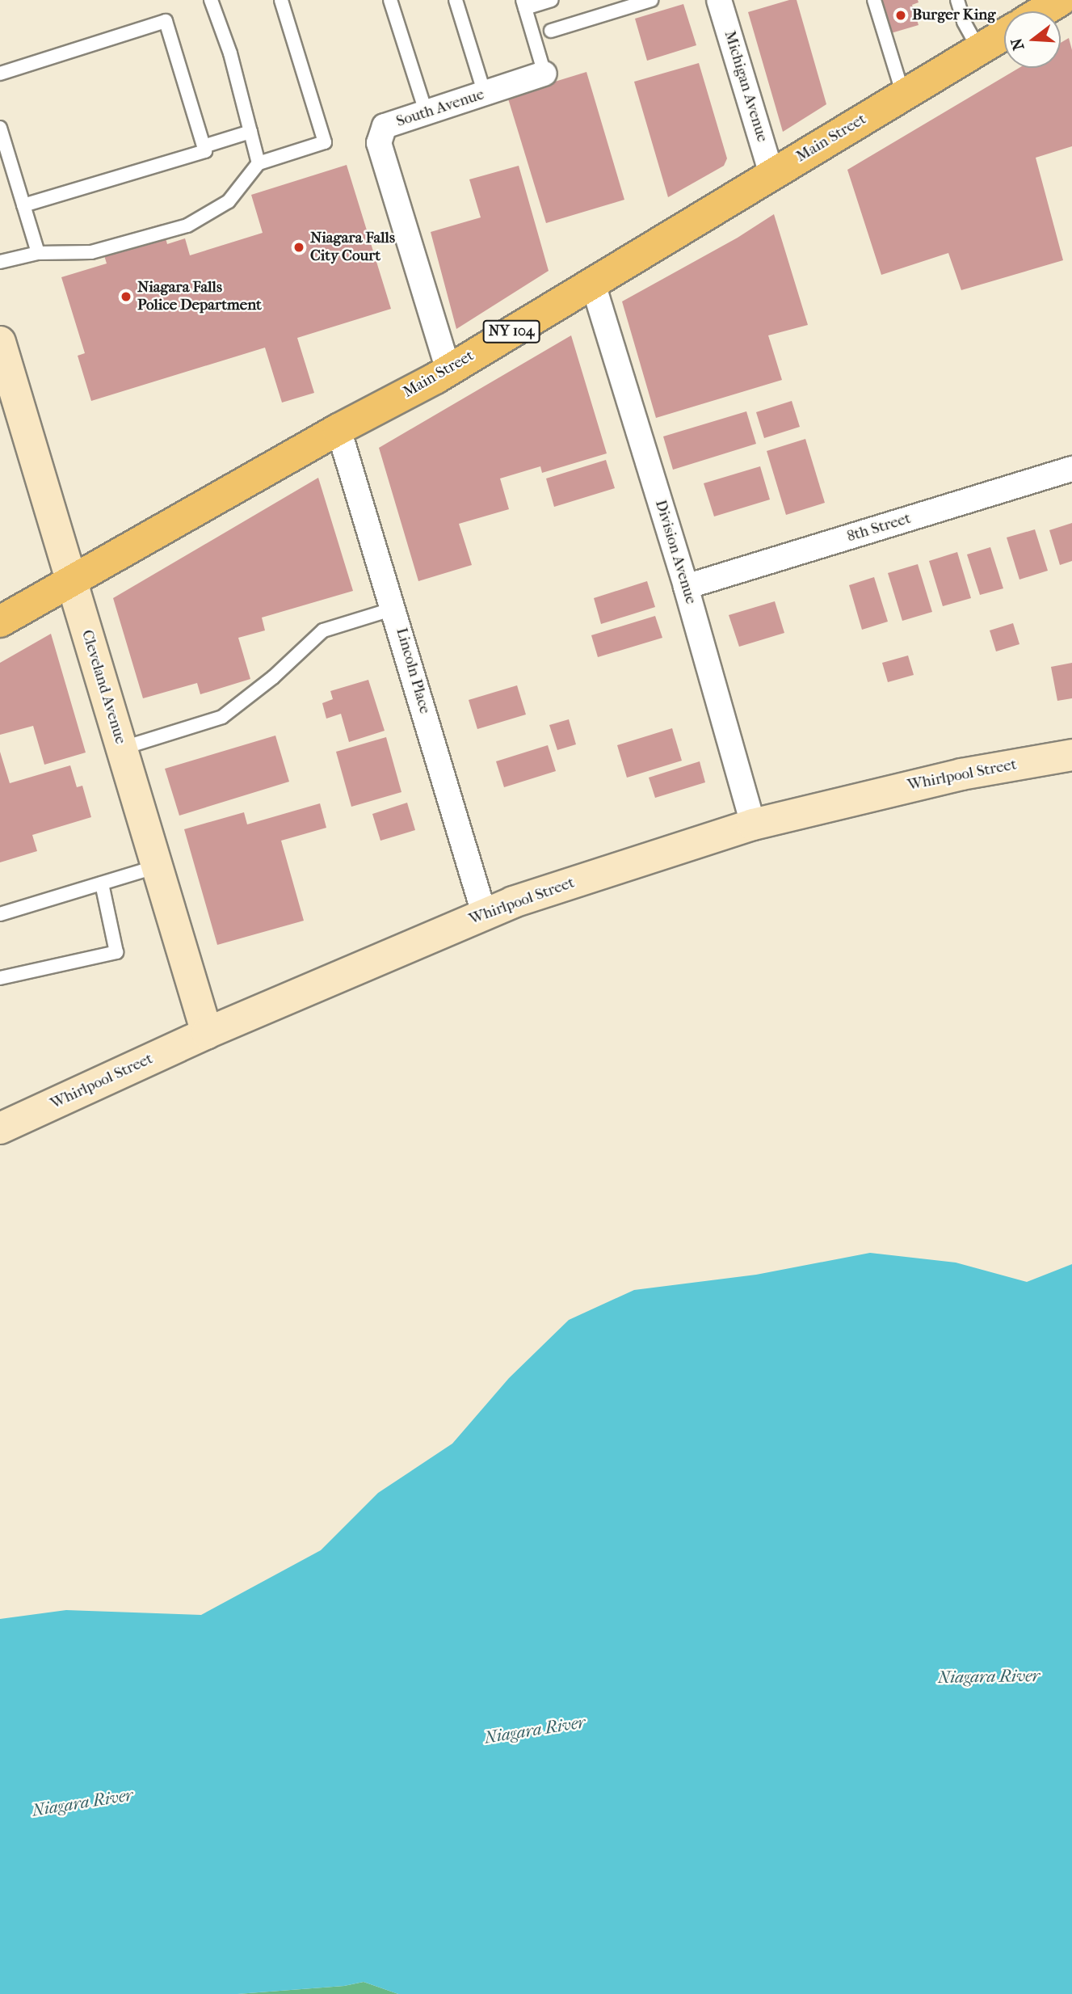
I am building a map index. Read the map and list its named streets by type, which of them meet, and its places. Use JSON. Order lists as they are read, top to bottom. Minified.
{"streets":{"main road":["Main Street","NY 104","Cleveland Avenue","Whirlpool Street"],"street":["Michigan Avenue","South Avenue","8th Street","Division Avenue","Lincoln Place"]},"crossings":[["Michigan Avenue","Main Street"],["South Avenue","Main Street"],["Main Street","Division Avenue"],["Main Street","Lincoln Place"],["Main Street","Cleveland Avenue"],["8th Street","Division Avenue"],["Division Avenue","Whirlpool Street"],["Lincoln Place","Whirlpool Street"],["Cleveland Avenue","Whirlpool Street"]],"water":["Niagara River"],"places":["Burger King","Niagara Falls City Court","Niagara Falls Police Department"],"north":"left"}
